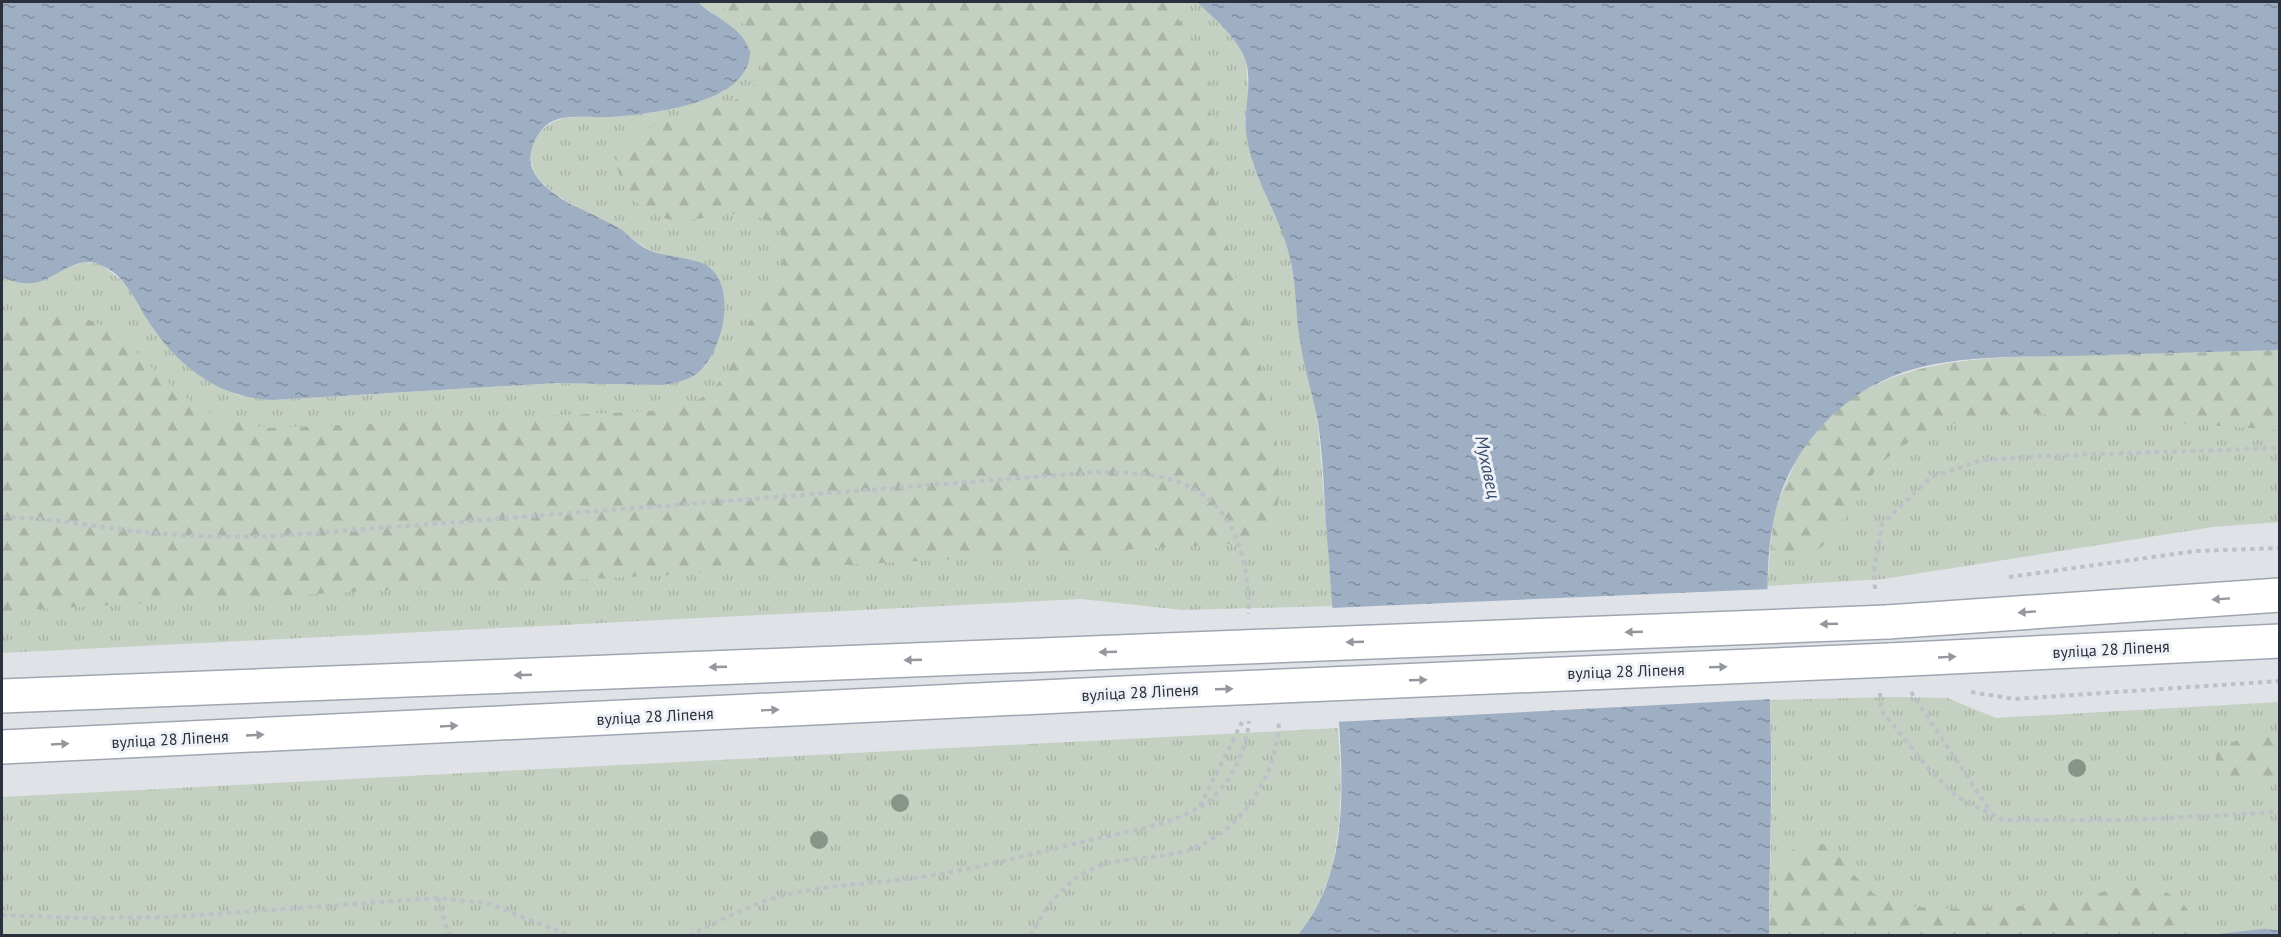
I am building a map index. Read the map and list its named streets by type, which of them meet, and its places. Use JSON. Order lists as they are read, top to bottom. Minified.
{"streets":{"main road":["вуліца 28 Ліпеня"]},"water":["Мухавец"]}
